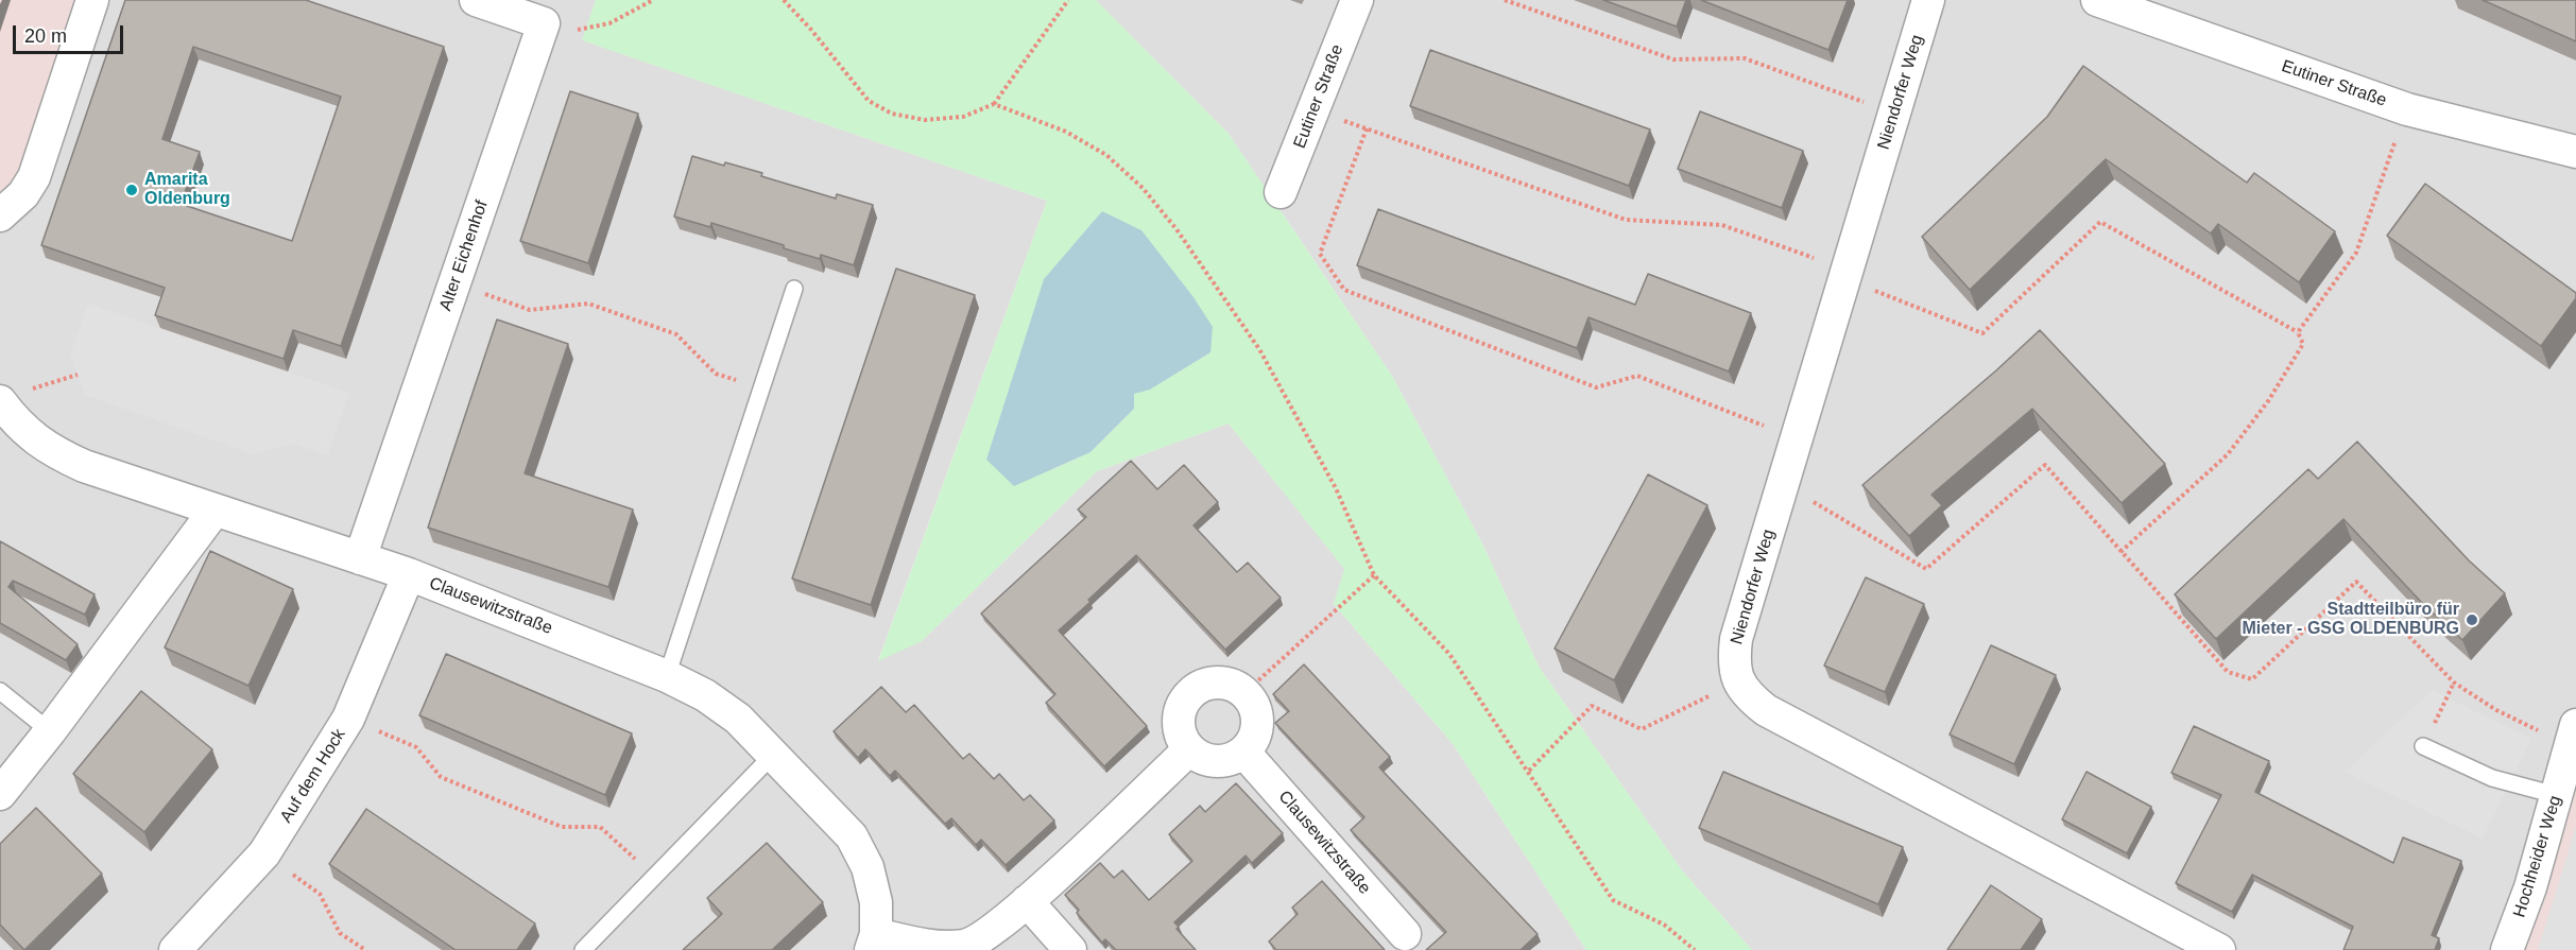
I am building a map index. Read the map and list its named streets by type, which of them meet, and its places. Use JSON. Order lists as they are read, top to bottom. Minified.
{"streets":{"street":["Eutiner Straße","Niendorfer Weg","Alter Eichenhof","Clausewitzstraße","Auf dem Hock","Hochheider Weg"]},"crossings":[["Alter Eichenhof","Clausewitzstraße"],["Clausewitzstraße","Auf dem Hock"]],"places":["Amarita Oldenburg","Stadtteilbüro für Mieter - GSG OLDENBURG"],"scale_bar":"20 m"}
